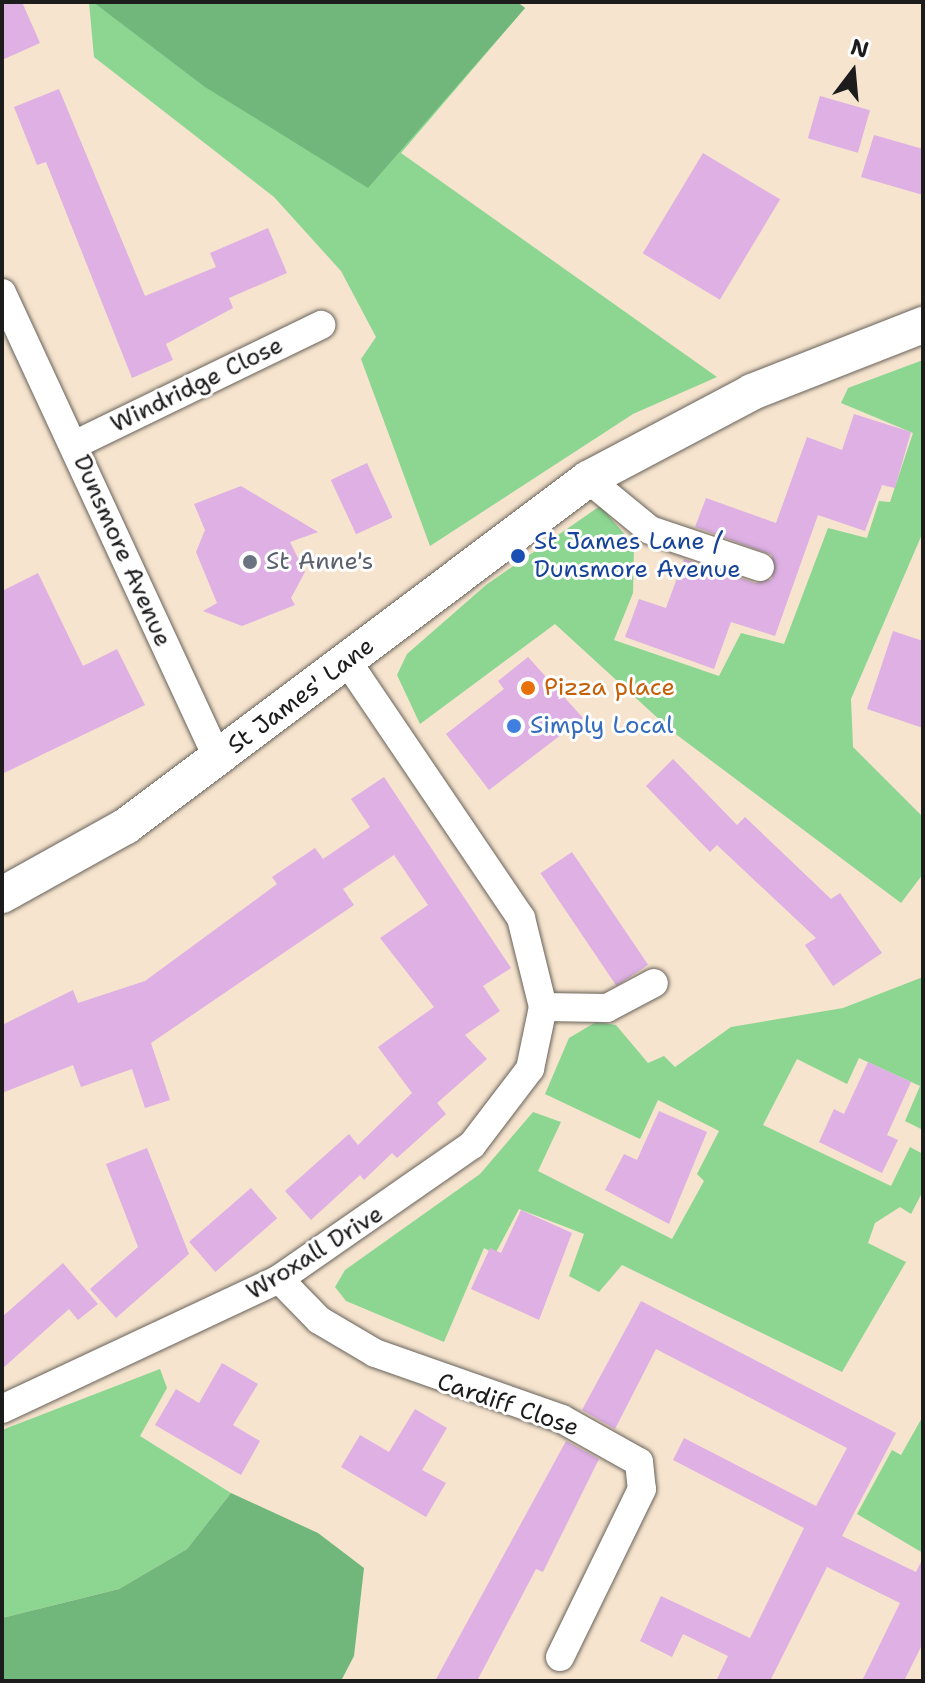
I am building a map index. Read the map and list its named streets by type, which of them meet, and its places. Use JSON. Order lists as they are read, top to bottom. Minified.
{"streets":{"street":["Windridge Close","Dunsmore Avenue","St James' Lane","Wroxall Drive","Cardiff Close"]},"crossings":[["Windridge Close","Dunsmore Avenue"],["Dunsmore Avenue","St James' Lane"],["St James' Lane","Wroxall Drive"],["Wroxall Drive","Cardiff Close"]],"places":["St James Lane / Dunsmore Avenue","St Anne's","Pizza place","Simply Local"],"north":"top"}
